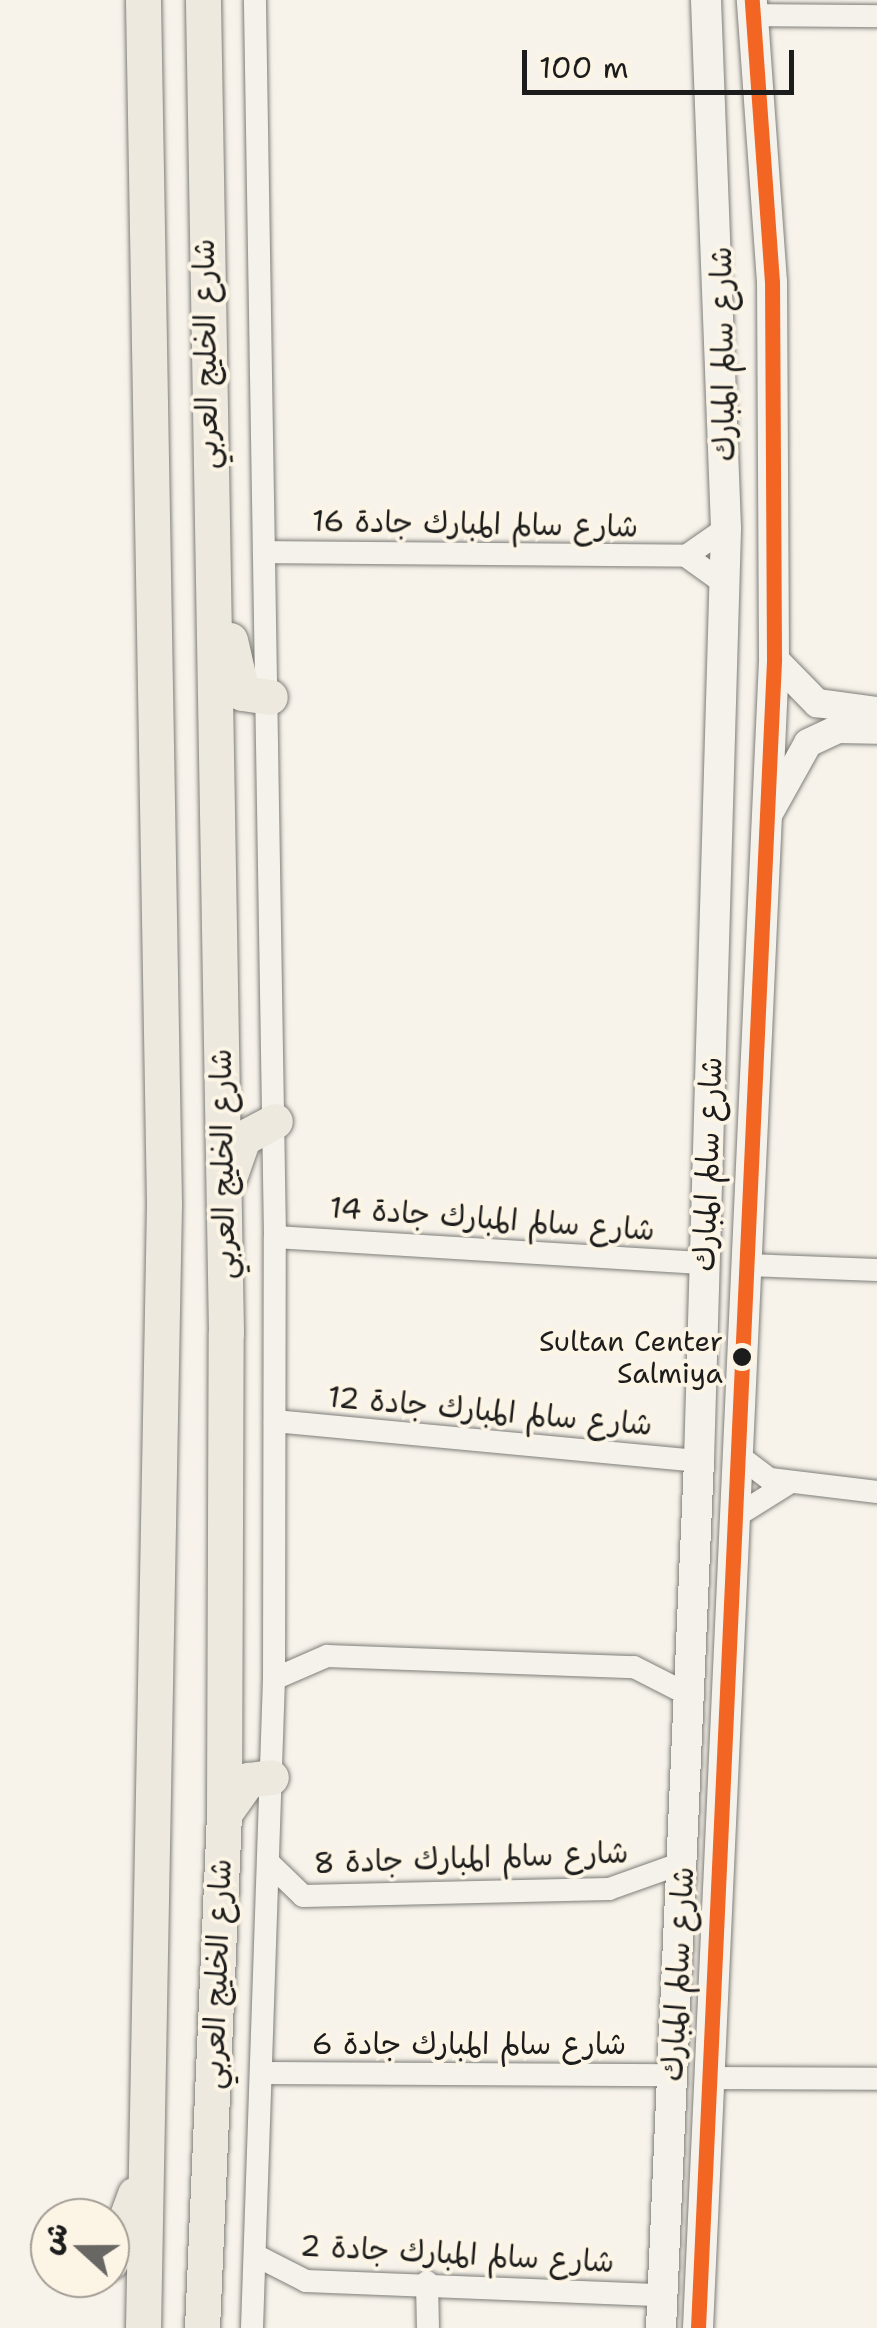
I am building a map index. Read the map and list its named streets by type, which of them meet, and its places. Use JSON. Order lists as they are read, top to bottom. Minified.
{"streets":{"main road":["شارع الخليج العربي","شارع سالم المبارك"],"street":["شارع سالم المبارك جادة 16","شارع سالم المبارك جادة 14","شارع سالم المبارك جادة 12","شارع سالم المبارك جادة 8","شارع سالم المبارك جادة 6","شارع سالم المبارك جادة 2"]},"crossings":[["شارع سالم المبارك","شارع سالم المبارك جادة 14"],["شارع سالم المبارك","شارع سالم المبارك جادة 12"],["شارع سالم المبارك","شارع سالم المبارك جادة 8"],["شارع سالم المبارك","شارع سالم المبارك جادة 6"],["شارع سالم المبارك","شارع سالم المبارك جادة 2"]],"places":["Sultan Center Salmiya"],"scale_bar":"100 m","north":"left"}
